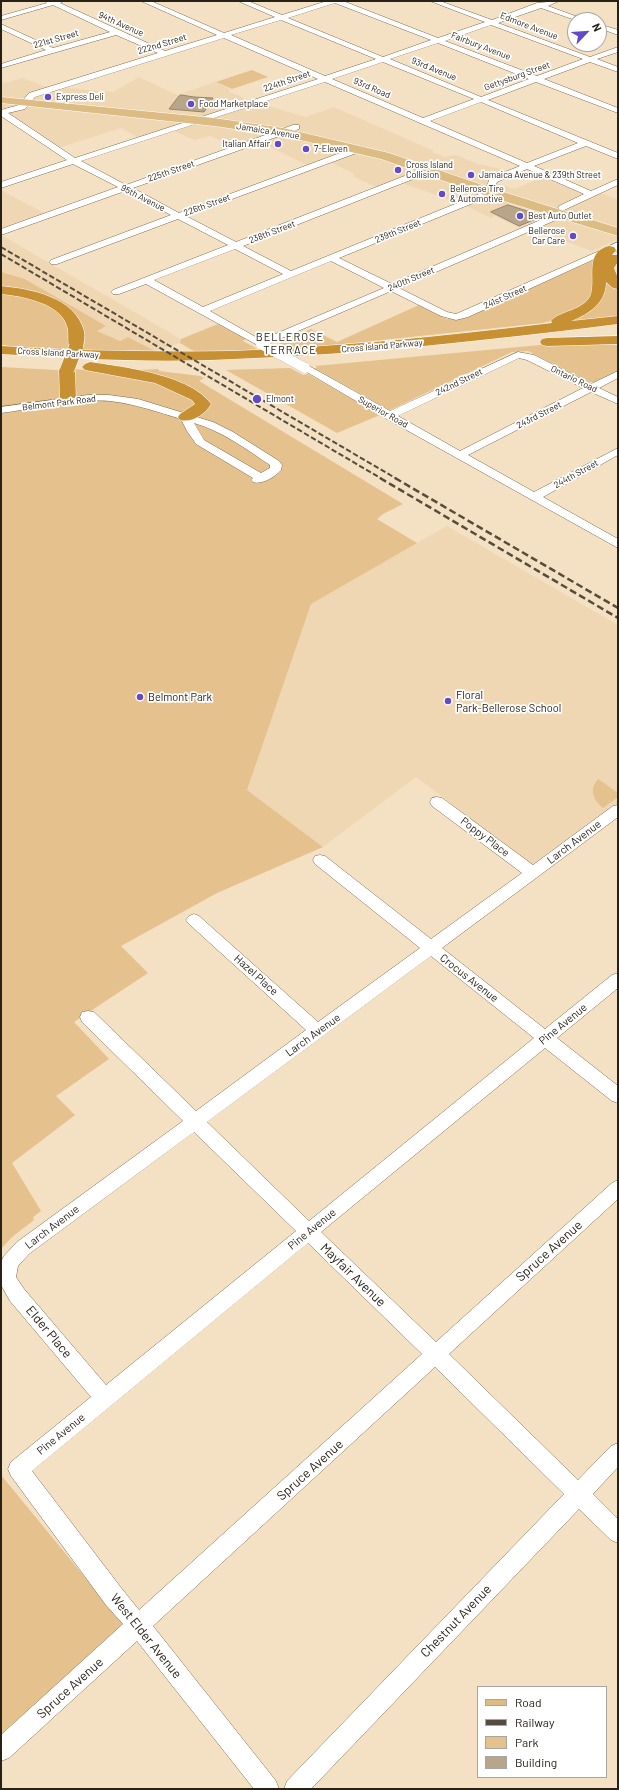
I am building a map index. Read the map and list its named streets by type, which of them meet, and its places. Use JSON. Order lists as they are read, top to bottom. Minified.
{"streets":{"highway":["Cross Island Parkway"],"main road":["Jamaica Avenue"],"street":["94th Avenue","Edmore Avenue","221st Street","222nd Street","Fairbury Avenue","93rd Avenue","Gettysburg Street","224th Street","93rd Road","225th Street","95th Avenue","226th Street","239th Street","238th Street","240th Street","241st Street","Ontario Road","242nd Street","Belmont Park Road","Superior Road","243rd Street","244th Street","Poppy Place","Larch Avenue","Hazel Place","Crocus Avenue","Pine Avenue","Spruce Avenue","Mayfair Avenue","Elder Place","Chestnut Avenue","West Elder Avenue"]},"crossings":[["94th Avenue","221st Street"],["94th Avenue","222nd Street"],["Edmore Avenue","Gettysburg Street"],["Edmore Avenue","224th Street"],["222nd Street","93rd Avenue"],["222nd Street","93rd Road"],["222nd Street","Jamaica Avenue"],["222nd Street","95th Avenue"],["Fairbury Avenue","Gettysburg Street"],["Fairbury Avenue","224th Street"],["93rd Avenue","Gettysburg Street"],["93rd Avenue","224th Street"],["93rd Avenue","239th Street"],["Gettysburg Street","93rd Road"],["224th Street","93rd Road"],["224th Street","Jamaica Avenue"],["224th Street","95th Avenue"],["93rd Road","239th Street"],["93rd Road","240th Street"],["Jamaica Avenue","225th Street"],["Jamaica Avenue","226th Street"],["Jamaica Avenue","239th Street"],["Jamaica Avenue","238th Street"],["Jamaica Avenue","240th Street"],["225th Street","95th Avenue"],["95th Avenue","226th Street"],["95th Avenue","239th Street"],["95th Avenue","238th Street"],["239th Street","Superior Road"],["238th Street","Superior Road"],["240th Street","241st Street"],["240th Street","Superior Road"],["Ontario Road","242nd Street"],["Ontario Road","243rd Street"],["242nd Street","Superior Road"],["Superior Road","243rd Street"],["Superior Road","244th Street"],["Poppy Place","Larch Avenue"],["Larch Avenue","Hazel Place"],["Larch Avenue","Crocus Avenue"],["Larch Avenue","Mayfair Avenue"],["Larch Avenue","Elder Place"],["Crocus Avenue","Pine Avenue"],["Pine Avenue","Mayfair Avenue"],["Pine Avenue","Elder Place"],["Pine Avenue","West Elder Avenue"],["Spruce Avenue","Mayfair Avenue"],["Spruce Avenue","West Elder Avenue"],["Mayfair Avenue","Chestnut Avenue"]],"districts":["BELLEROSE TERRACE"],"places":["Express Deli","Food Marketplace","Italian Affair","7-Eleven","Cross Island Collision","Jamaica Avenue & 239th Street","Bellerose Tire & Automotive","Best Auto Outlet","Bellerose Car Care","Elmont","Belmont Park","Floral Park-Bellerose School"],"legend":["Road","Railway","Park","Building"],"north":"top right"}
